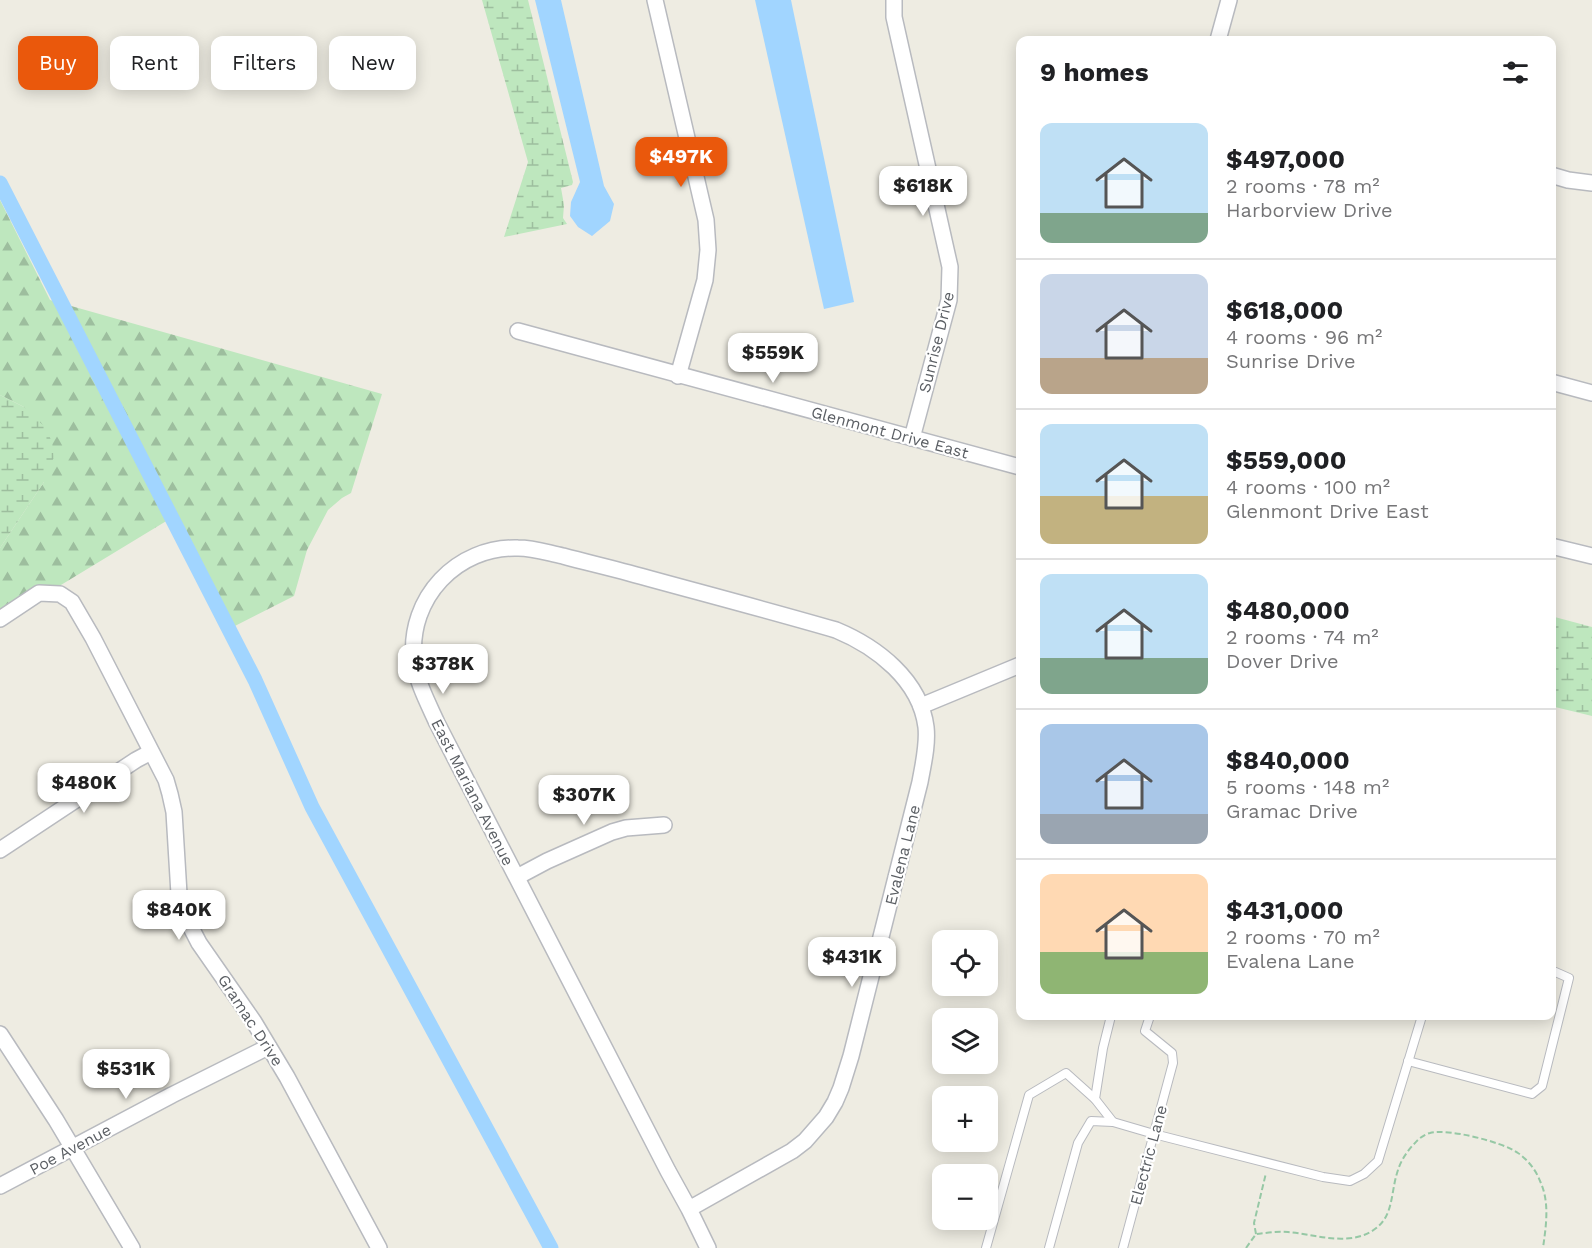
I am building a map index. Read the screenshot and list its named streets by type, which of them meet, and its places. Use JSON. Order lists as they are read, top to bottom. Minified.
{"streets":{"street":["Sunrise Drive","Glenmont Drive East","East Mariana Avenue","Evalena Lane","Gramac Drive","Poe Avenue"],"lane":["Electric Lane"]},"crossings":[["Sunrise Drive","Glenmont Drive East"],["East Mariana Avenue","Evalena Lane"],["Gramac Drive","Poe Avenue"]],"page":{"chip":["Buy","Rent","Filters","New"],"heading":"9 homes","list":[{"name":"$497,000","note":"2 rooms · 78 m² · Harborview Drive"},{"name":"$618,000","note":"4 rooms · 96 m² · Sunrise Drive"},{"name":"$559,000","note":"4 rooms · 100 m² · Glenmont Drive East"},{"name":"$480,000","note":"2 rooms · 74 m² · Dover Drive"},{"name":"$840,000","note":"5 rooms · 148 m² · Gramac Drive"},{"name":"$431,000","note":"2 rooms · 70 m² · Evalena Lane"}],"price":["$497K","$618K","$559K","$378K","$480K","$307K","$840K","$431K","$531K"],"map_buttons":["+","−"]}}
